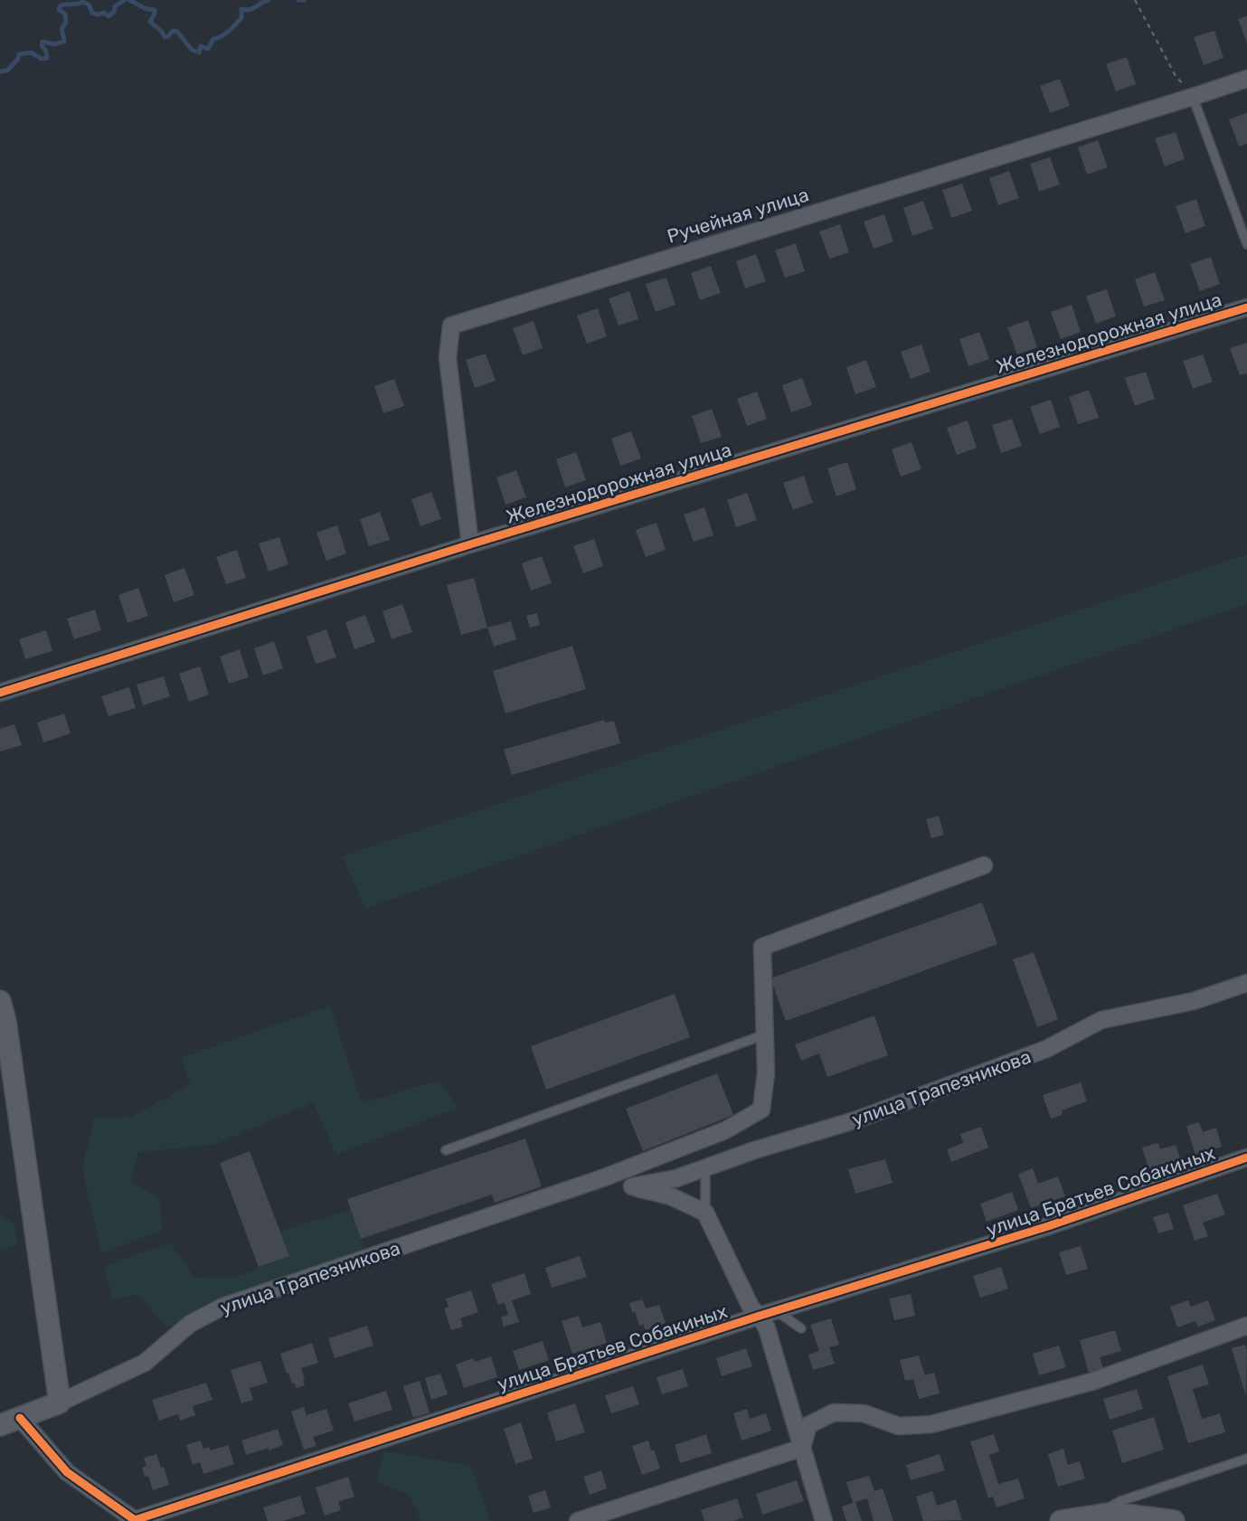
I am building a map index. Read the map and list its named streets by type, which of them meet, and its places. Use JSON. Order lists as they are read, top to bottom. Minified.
{"streets":{"street":["Ручейная улица","Железнодорожная улица","улица Трапезникова","улица Братьев Собакиных"]},"crossings":[["Ручейная улица","Железнодорожная улица"],["улица Трапезникова","улица Братьев Собакиных"]]}
